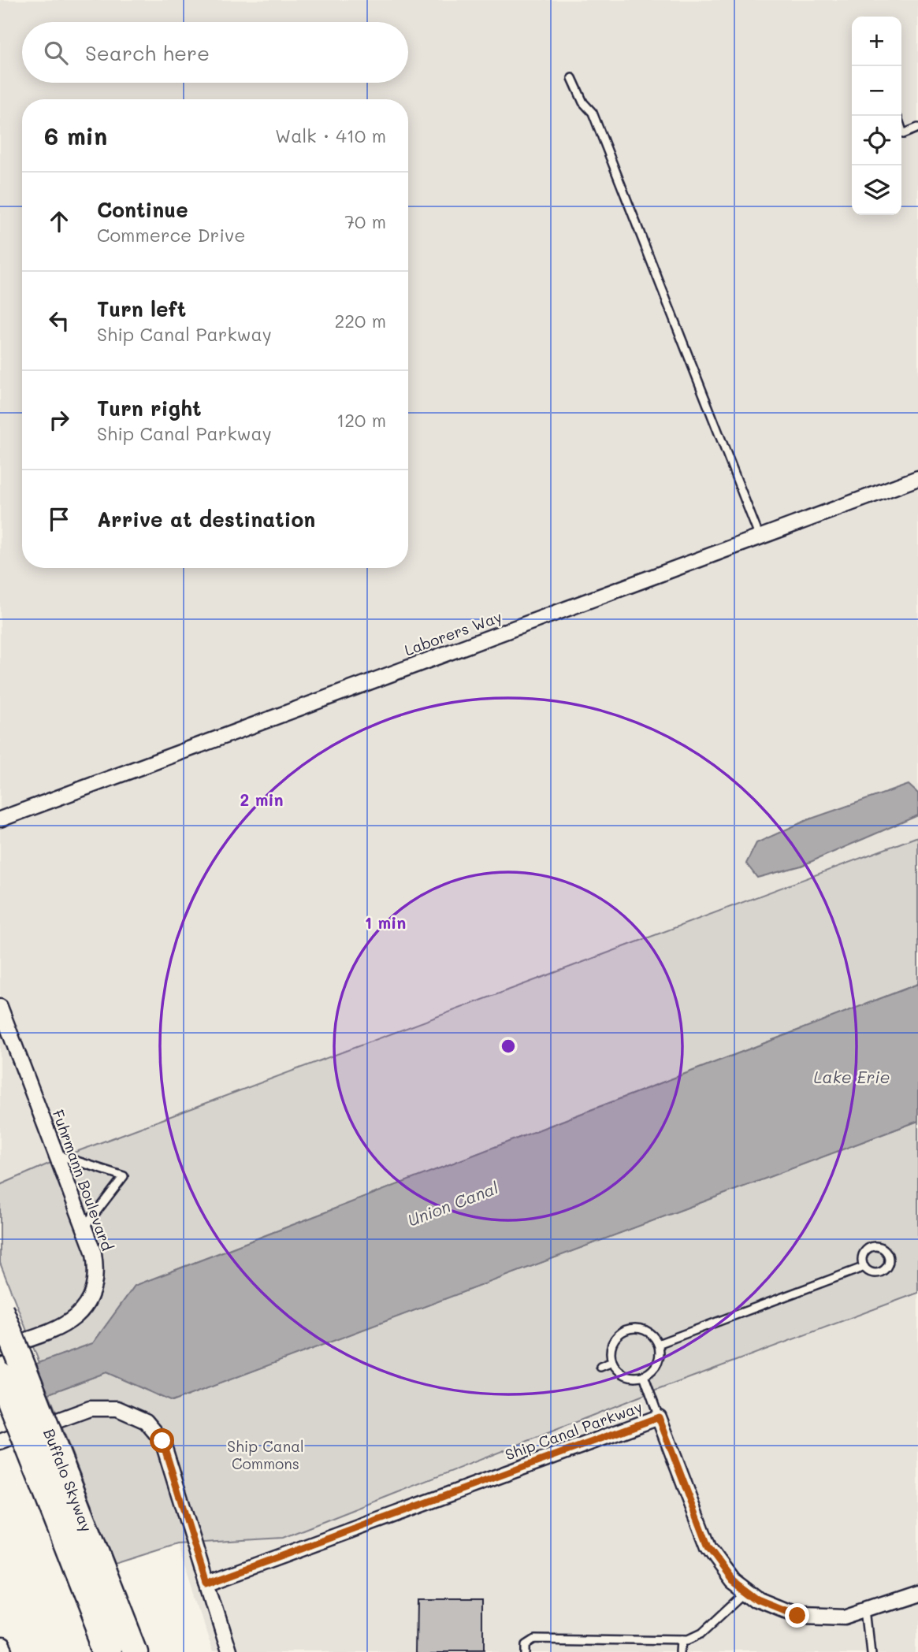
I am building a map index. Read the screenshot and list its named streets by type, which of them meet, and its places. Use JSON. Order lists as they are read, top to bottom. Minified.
{"streets":{"highway":["Buffalo Skyway"],"street":["Laborers Way","Fuhrmann Boulevard","Ship Canal Parkway"]},"water":["Lake Erie","Union Canal"],"parks":["Ship Canal Commons"],"page":{"map_buttons":["+","−"],"search":"Search here","heading":["6 min","Walk · 410 m"],"list":[["Continue","Commerce Drive","70 m"],["Turn left","Ship Canal Parkway","220 m"],["Turn right","Ship Canal Parkway","120 m"],"Arrive at destination"]},"rings":["2 min","1 min"]}
